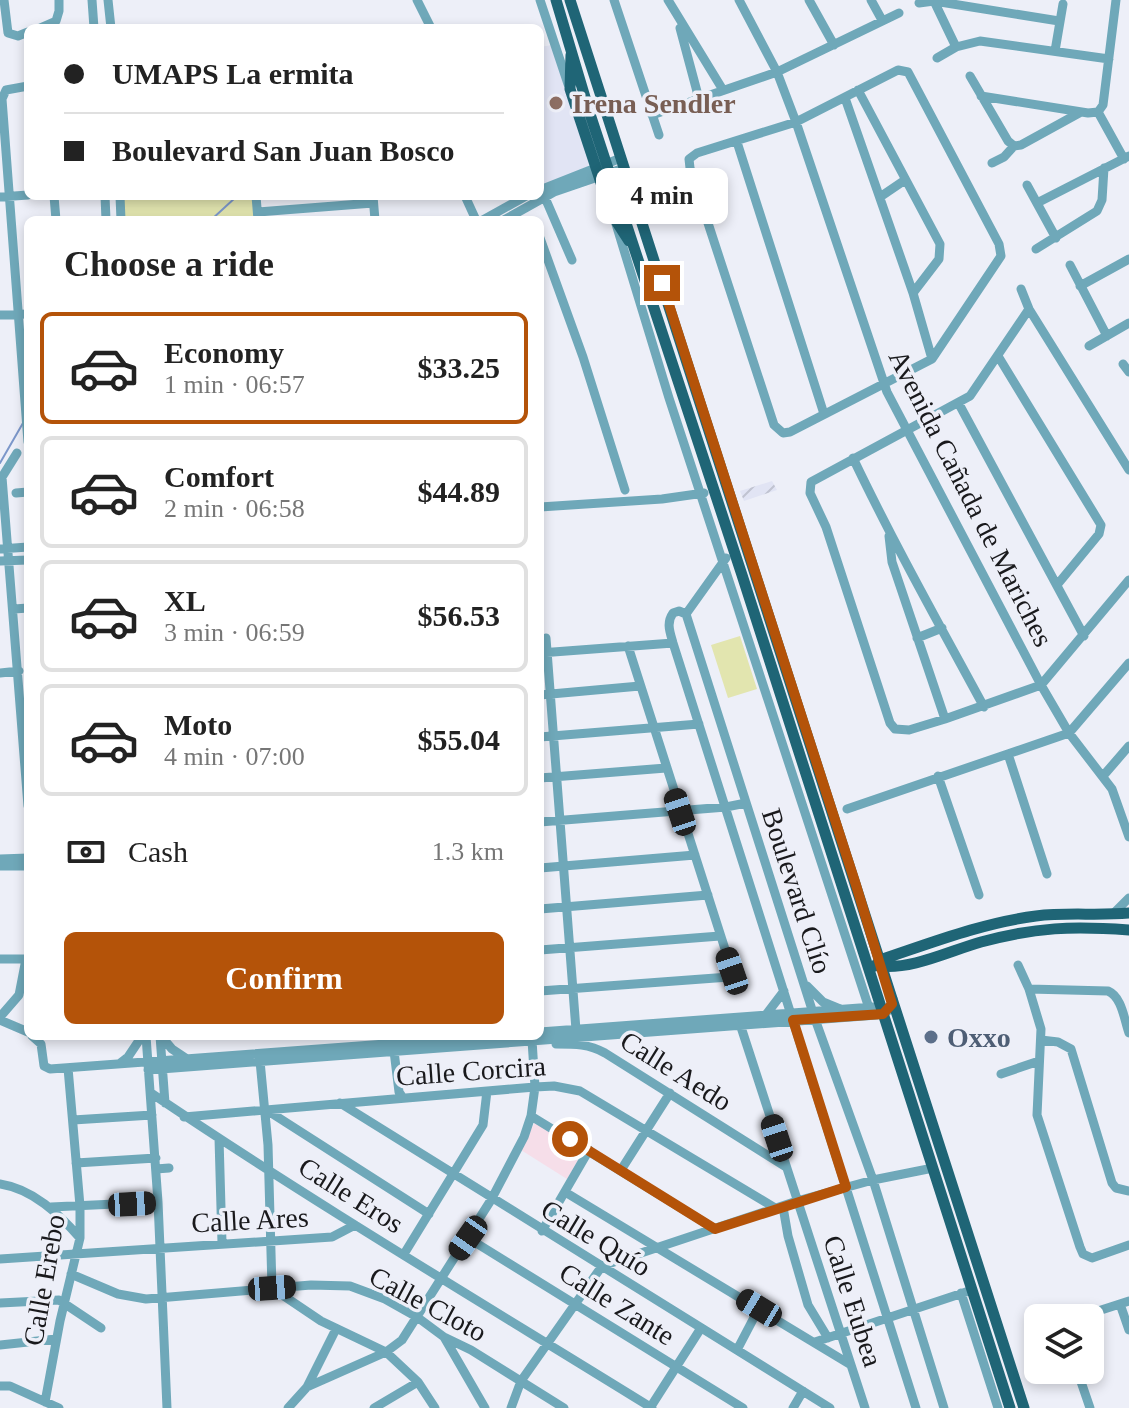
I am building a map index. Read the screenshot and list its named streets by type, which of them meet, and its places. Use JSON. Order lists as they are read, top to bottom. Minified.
{"streets":{"street":["Avenida Cañada de Mariches","Boulevard Clío","Calle Corcira","Calle Aedo","Calle Eros","Calle Ares","Calle Quío","Calle Erebo","Calle Eubea","Calle Cloto","Calle Zante"]},"crossings":[["Calle Corcira","Calle Eros"],["Calle Corcira","Calle Quío"],["Calle Aedo","Calle Eubea"],["Calle Eros","Calle Ares"],["Calle Ares","Calle Erebo"],["Calle Erebo","Calle Cloto"]],"places":["Irena Sendler","Oxxo"],"page":{"banner":["UMAPS La ermita","Boulevard San Juan Bosco"],"bubble":"4 min","heading":"Choose a ride","list":[{"name":"Economy","note":"1 min · 06:57","value":"$33.25"},{"name":"Comfort","note":"2 min · 06:58","value":"$44.89"},{"name":"XL","note":"3 min · 06:59","value":"$56.53"},{"name":"Moto","note":"4 min · 07:00","value":"$55.04"}],"pay":["Cash","1.3 km"],"buttons":"Confirm"}}
